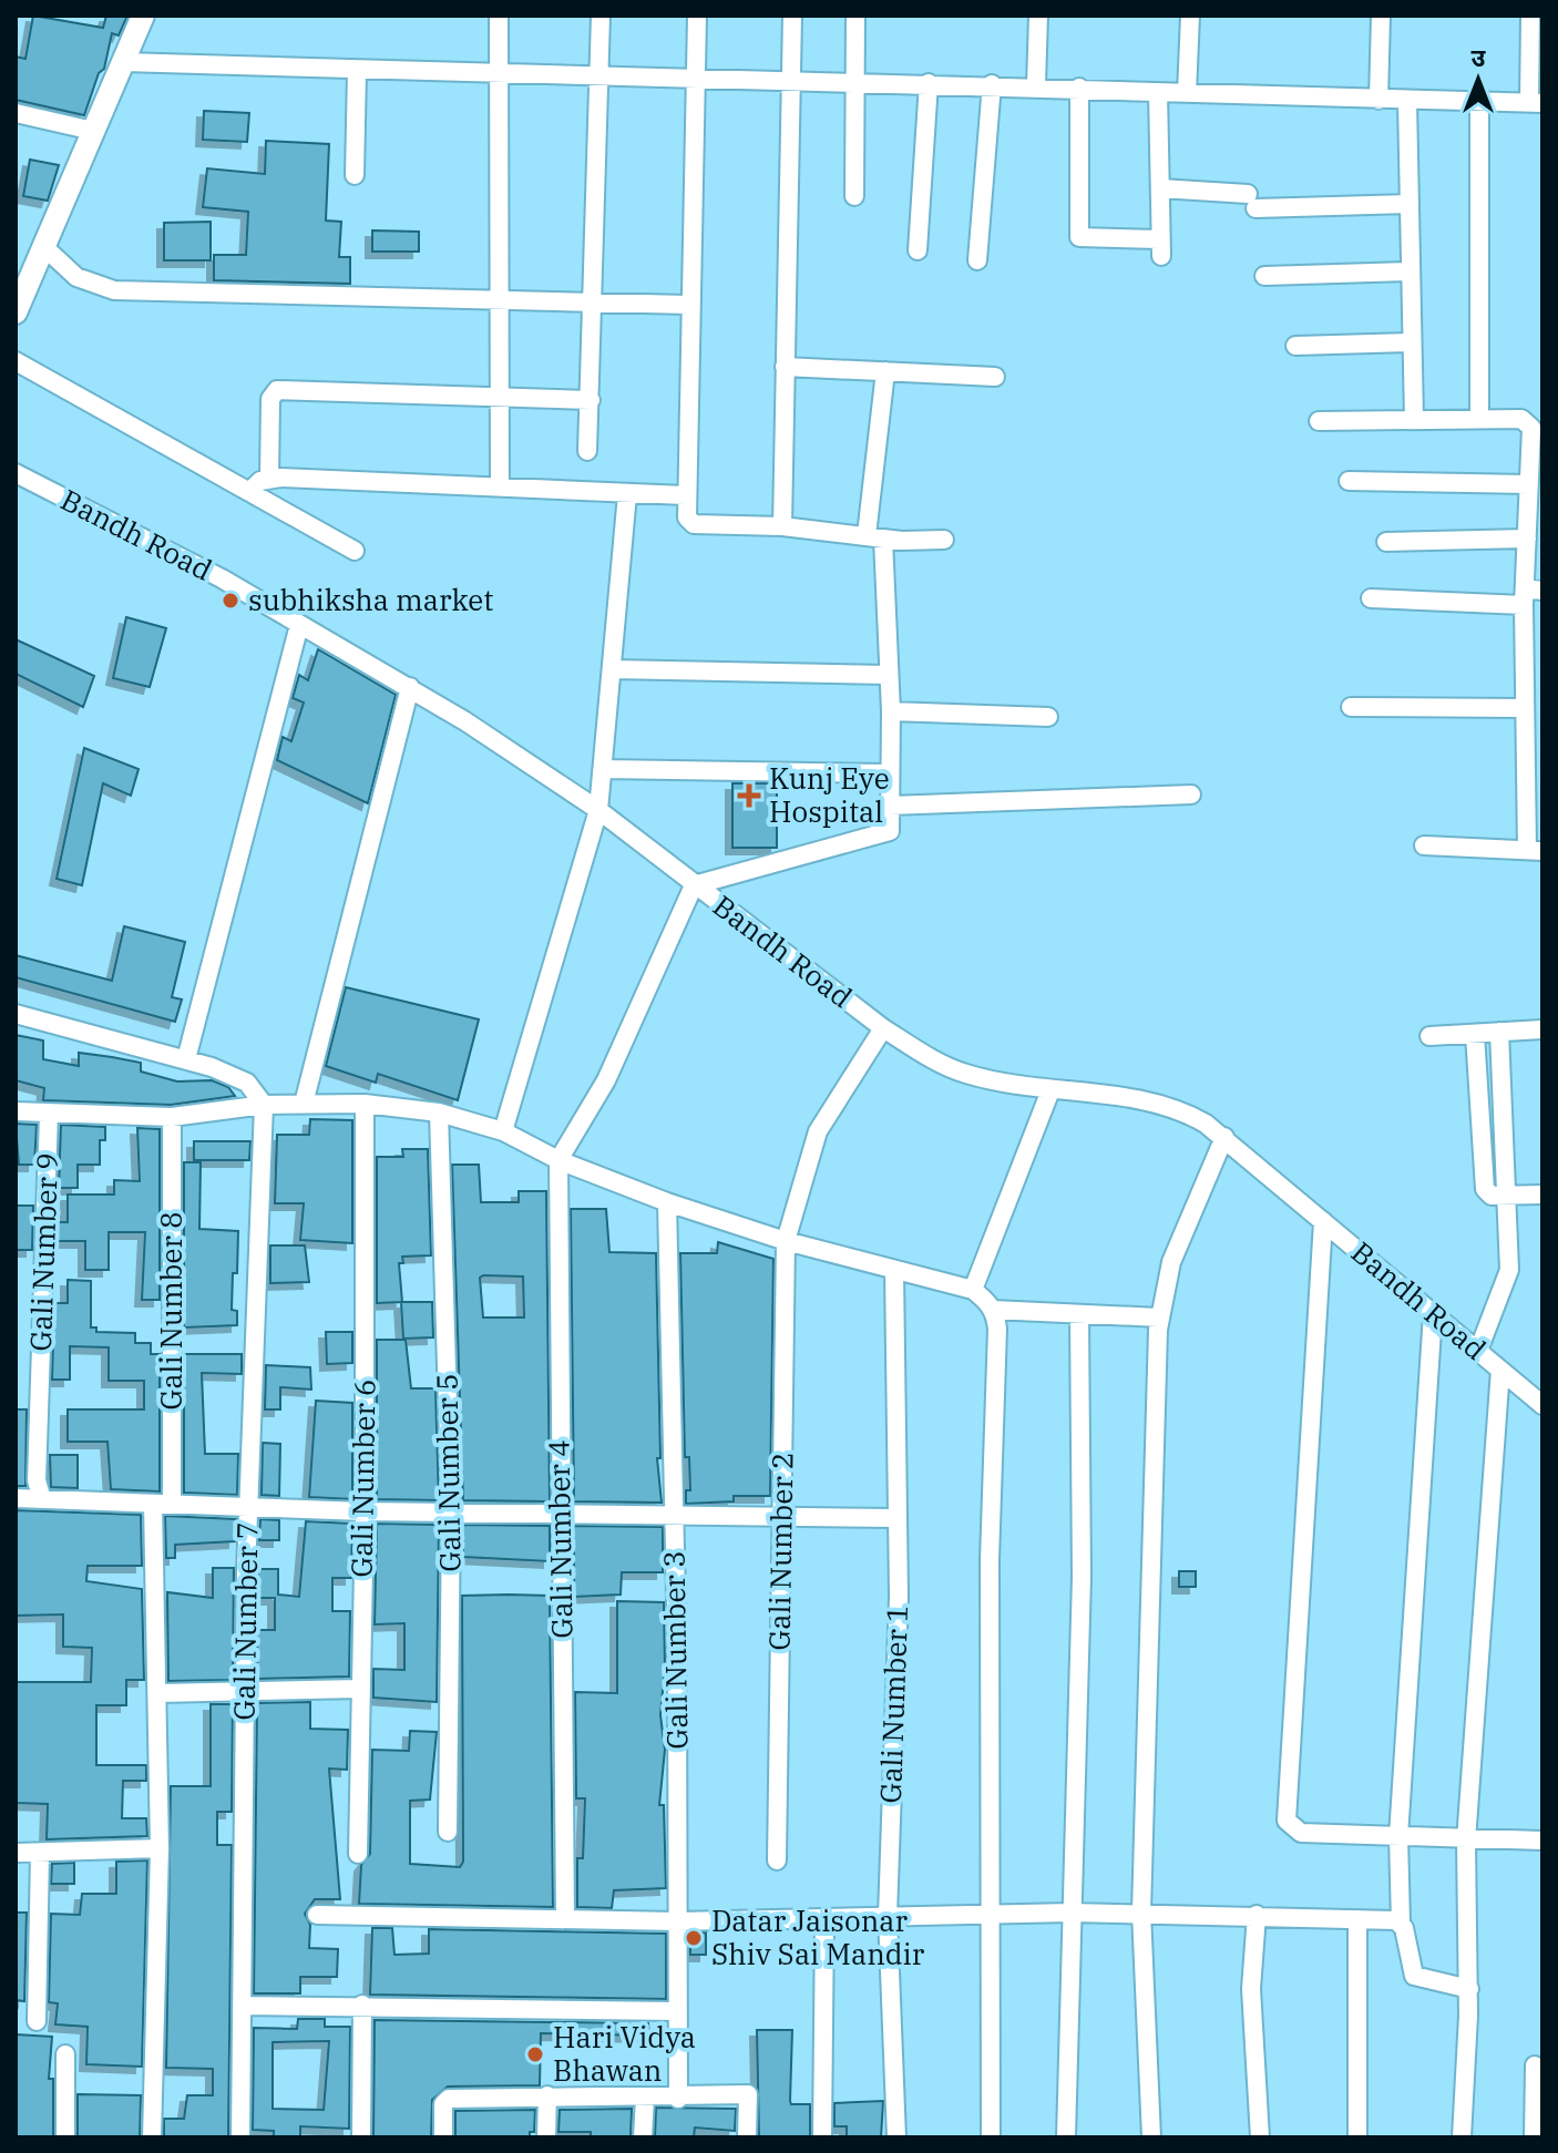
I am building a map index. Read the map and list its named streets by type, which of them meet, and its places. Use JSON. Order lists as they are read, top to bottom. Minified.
{"streets":{"street":["Bandh Road","Gali Number 9","Gali Number 8","Gali Number 5","Gali Number 6","Gali Number 4","Gali Number 2","Gali Number 7","Gali Number 3","Gali Number 1"]},"crossings":[["Bandh Road","Gali Number 2"]],"places":{"other":["subhiksha market","Datar Jaisonar Shiv Sai Mandir","Hari Vidya Bhawan"],"health":["Kunj Eye Hospital"]},"north":"top"}
